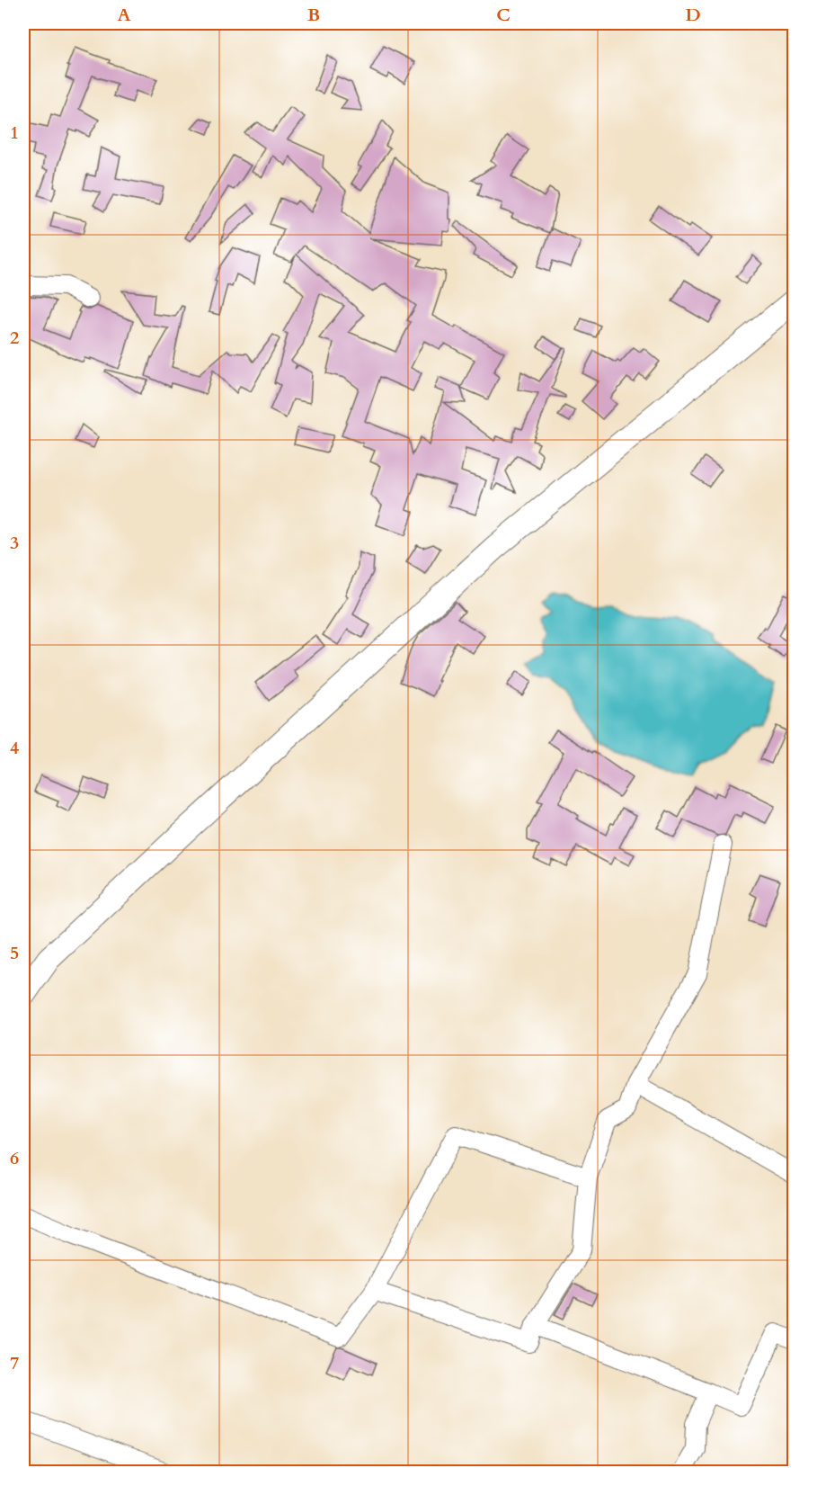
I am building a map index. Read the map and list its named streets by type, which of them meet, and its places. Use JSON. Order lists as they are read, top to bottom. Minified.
{"grid":{"columns":["A","B","C","D"],"rows":["1","2","3","4","5","6","7"]}}
